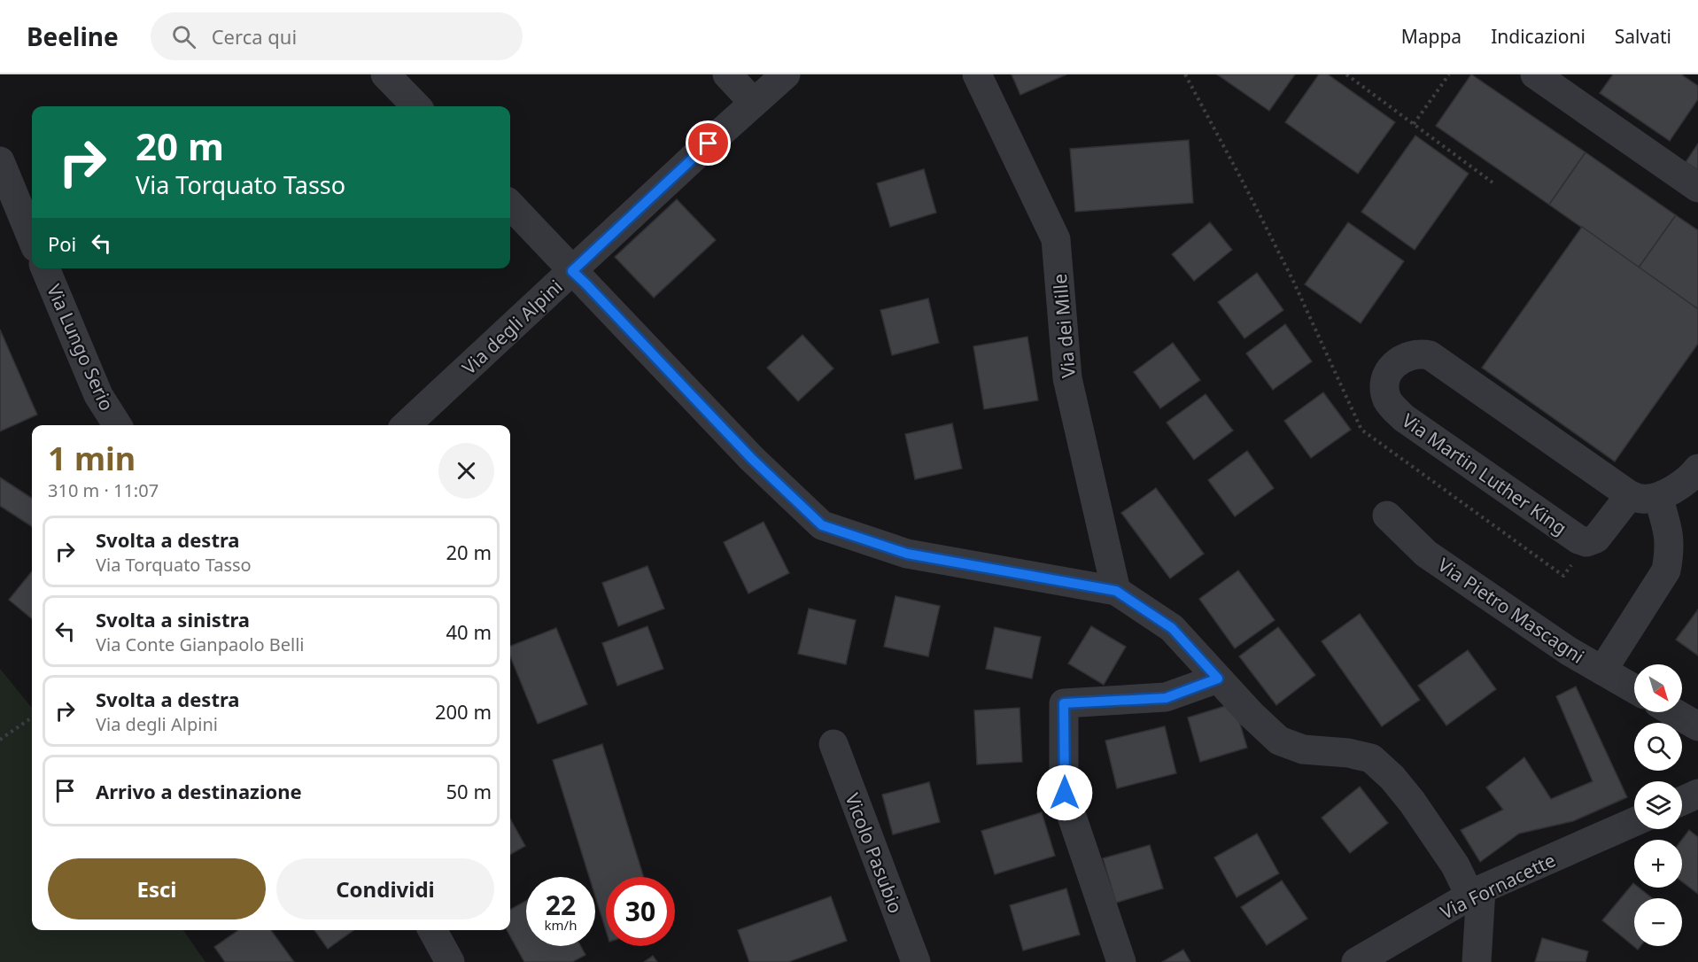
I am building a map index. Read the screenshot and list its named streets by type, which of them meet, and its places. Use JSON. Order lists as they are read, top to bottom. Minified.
{"streets":{"street":["Via dei Mille","Via degli Alpini","Via Lungo Serio","Via Martin Luther King","Via Pietro Mascagni","Vicolo Pasubio","Via Fornacette"]},"north":"bottom right","page":{"header":"Beeline","search":"Cerca qui","nav":["Mappa","Indicazioni","Salvati"],"turn":["20 m","Via Torquato Tasso"],"then":"Poi","heading":["1 min","310 m · 11:07"],"list":[{"name":"Svolta a destra","note":"Via Torquato Tasso","value":"20 m"},{"name":"Svolta a sinistra","note":"Via Conte Gianpaolo Belli","value":"40 m"},{"name":"Svolta a destra","note":"Via degli Alpini","value":"200 m"},{"name":"Arrivo a destinazione","value":"50 m"}],"map_buttons":["+","−"],"buttons":["Esci","Condividi"],"speed":"22 km/h","limit":"30"}}
